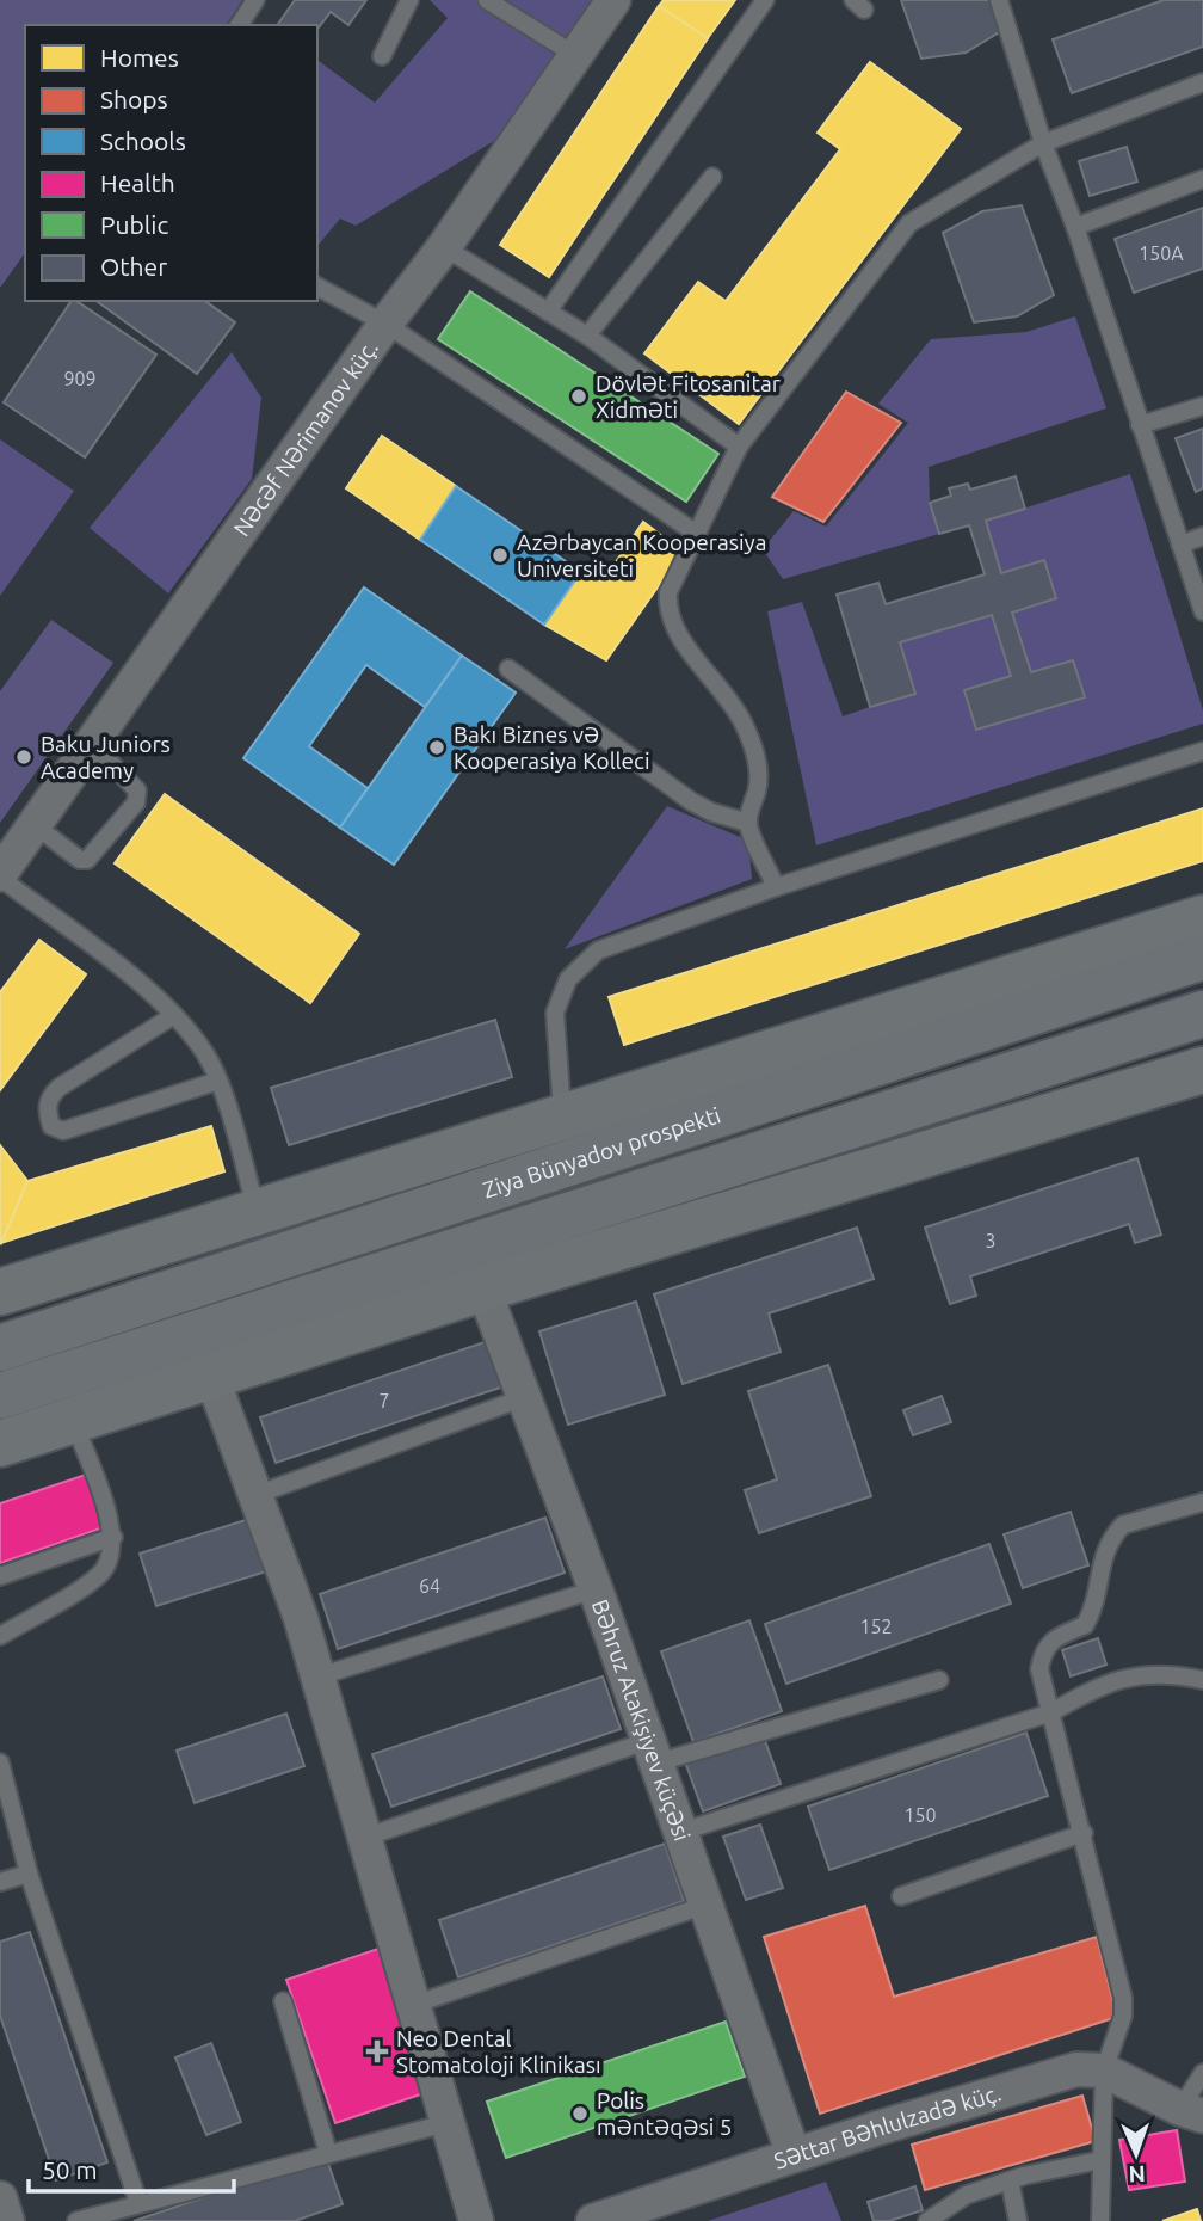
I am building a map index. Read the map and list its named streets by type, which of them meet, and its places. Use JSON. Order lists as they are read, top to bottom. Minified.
{"streets":{"main road":["Ziya Bünyadov prospekti"],"street":["Nəcəf Nərimanov küç.","Bəhruz Atakişiyev küçəsi","Səttar Bəhlulzadə küç."]},"crossings":[["Bəhruz Atakişiyev küçəsi","Səttar Bəhlulzadə küç."]],"places":{"other":["Dövlət Fitosanitar Xidməti","Azərbaycan Kooperasiya Universiteti","Bakı Biznes və Kooperasiya Kolleci","Baku Juniors Academy","Polis məntəqəsi 5"],"health":["Neo Dental Stomatoloji Klinikası"]},"house_numbers":["150A","909","3","7","64","152","150"],"legend":["Homes","Shops","Schools","Health","Public","Other"],"scale_bar":"50 m","north":"bottom"}
